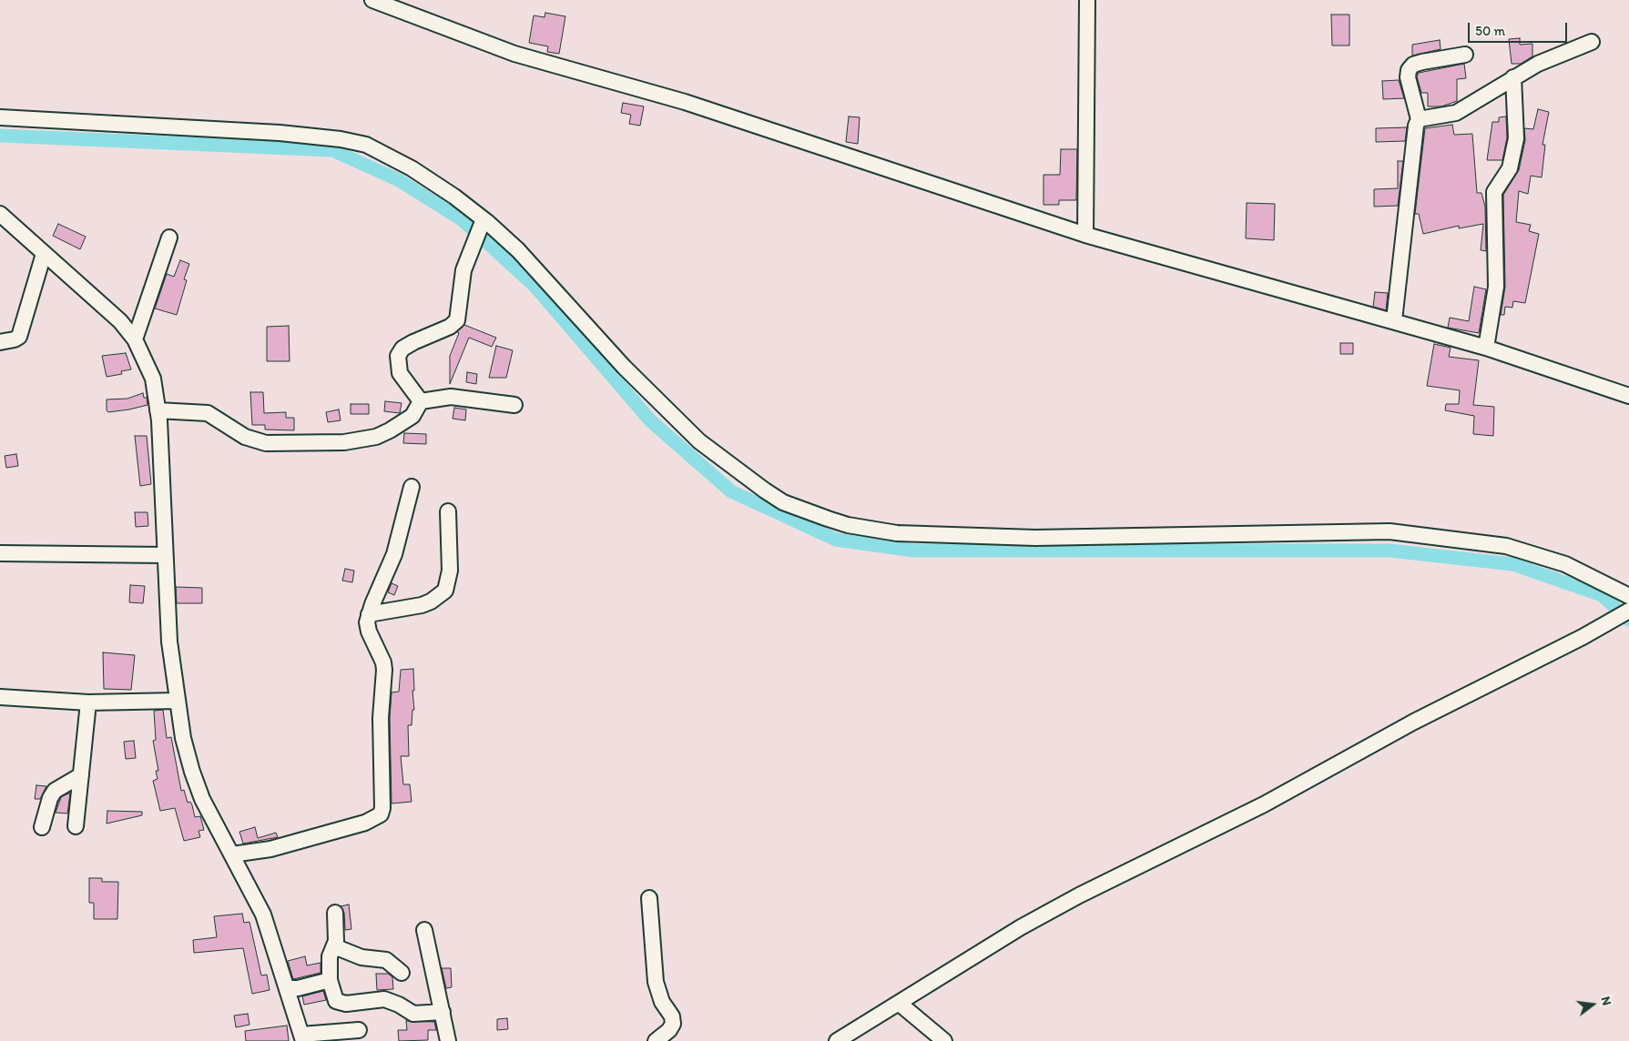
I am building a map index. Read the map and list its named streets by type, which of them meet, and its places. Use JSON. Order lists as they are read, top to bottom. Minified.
{"scale_bar":"50 m","north":"right"}
